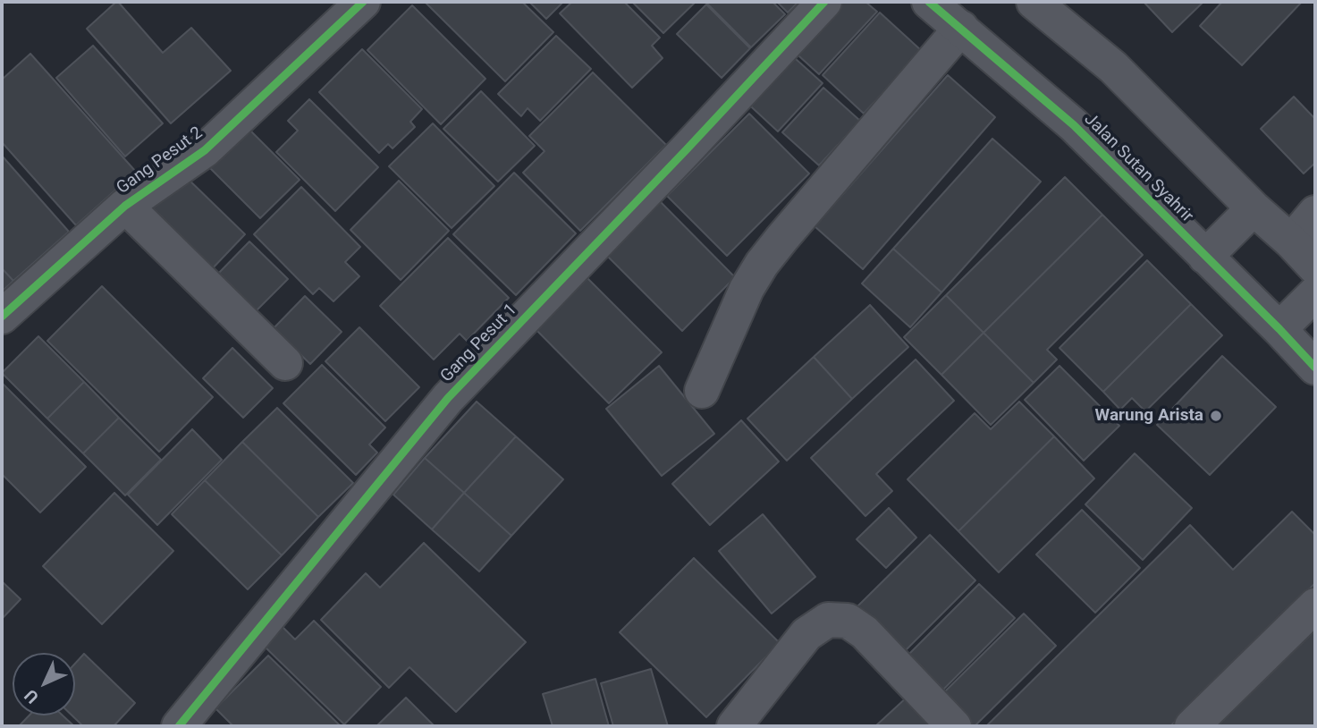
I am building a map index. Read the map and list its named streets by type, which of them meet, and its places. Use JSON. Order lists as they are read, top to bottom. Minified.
{"streets":{"street":["Gang Pesut 2","Jalan Sutan Syahrir","Gang Pesut 1"]},"places":["Warung Arista"],"north":"bottom left"}
